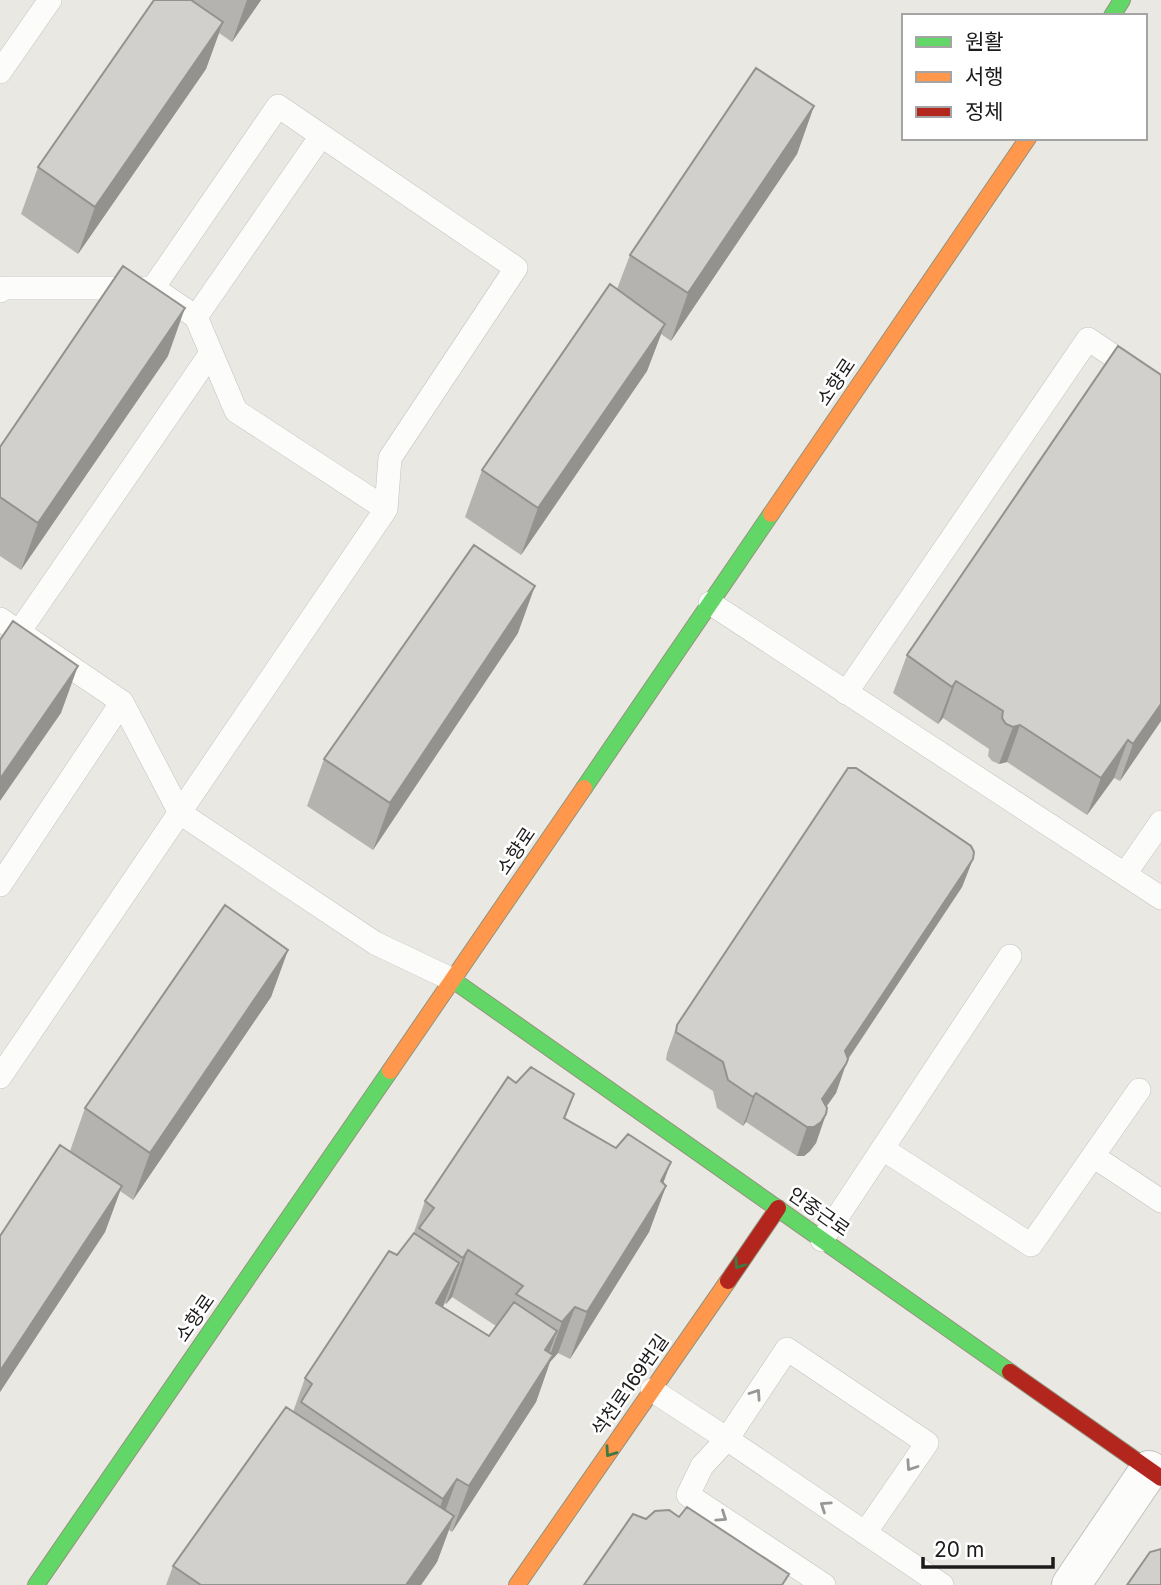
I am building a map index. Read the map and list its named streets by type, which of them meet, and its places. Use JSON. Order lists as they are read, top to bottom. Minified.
{"streets":{"street":["소향로","안중근로","석천로169번길"]},"crossings":[["소향로","안중근로"],["안중근로","석천로169번길"]],"one_way":["석천로169번길"],"legend":["원활","서행","정체"],"scale_bar":"20 m"}
